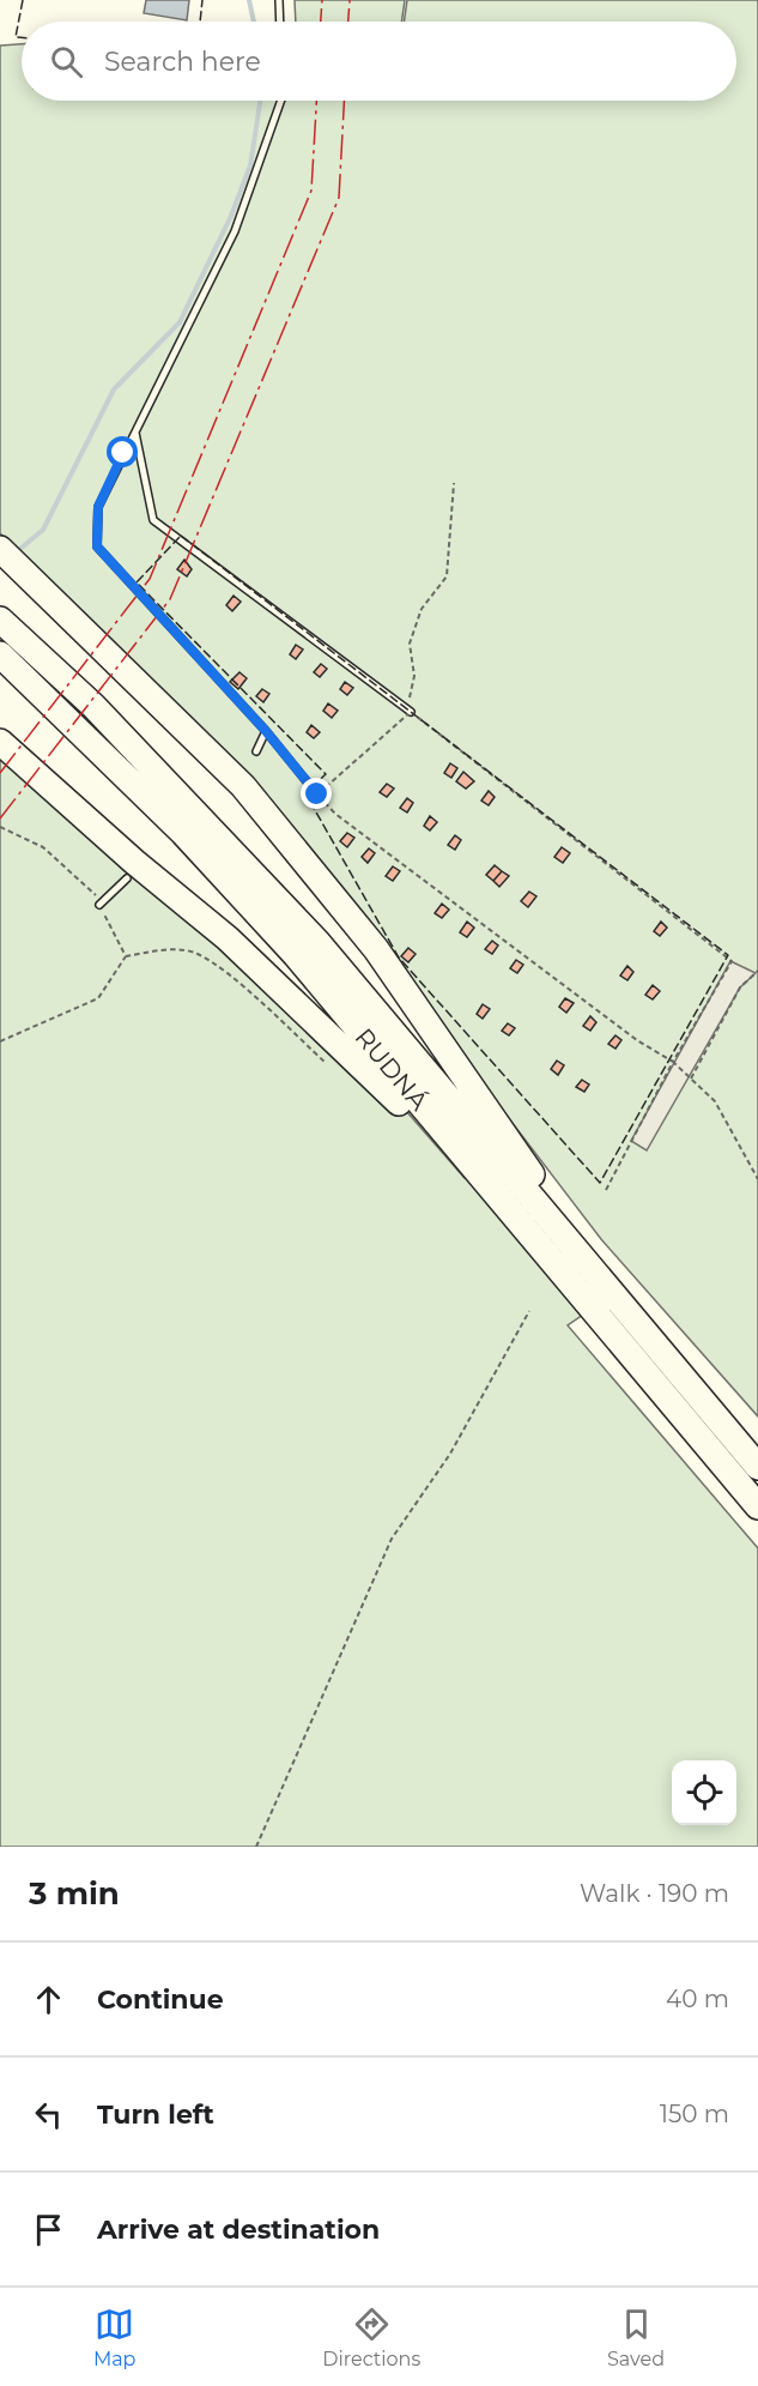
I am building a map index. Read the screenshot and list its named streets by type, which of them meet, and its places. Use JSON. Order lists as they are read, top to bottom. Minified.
{"streets":{"highway":["RUDNÁ"]},"page":{"search":"Search here","heading":["3 min","Walk · 190 m"],"list":[["Continue","40 m"],["Turn left","150 m"],"Arrive at destination"],"nav":["Map","Directions","Saved"]}}
